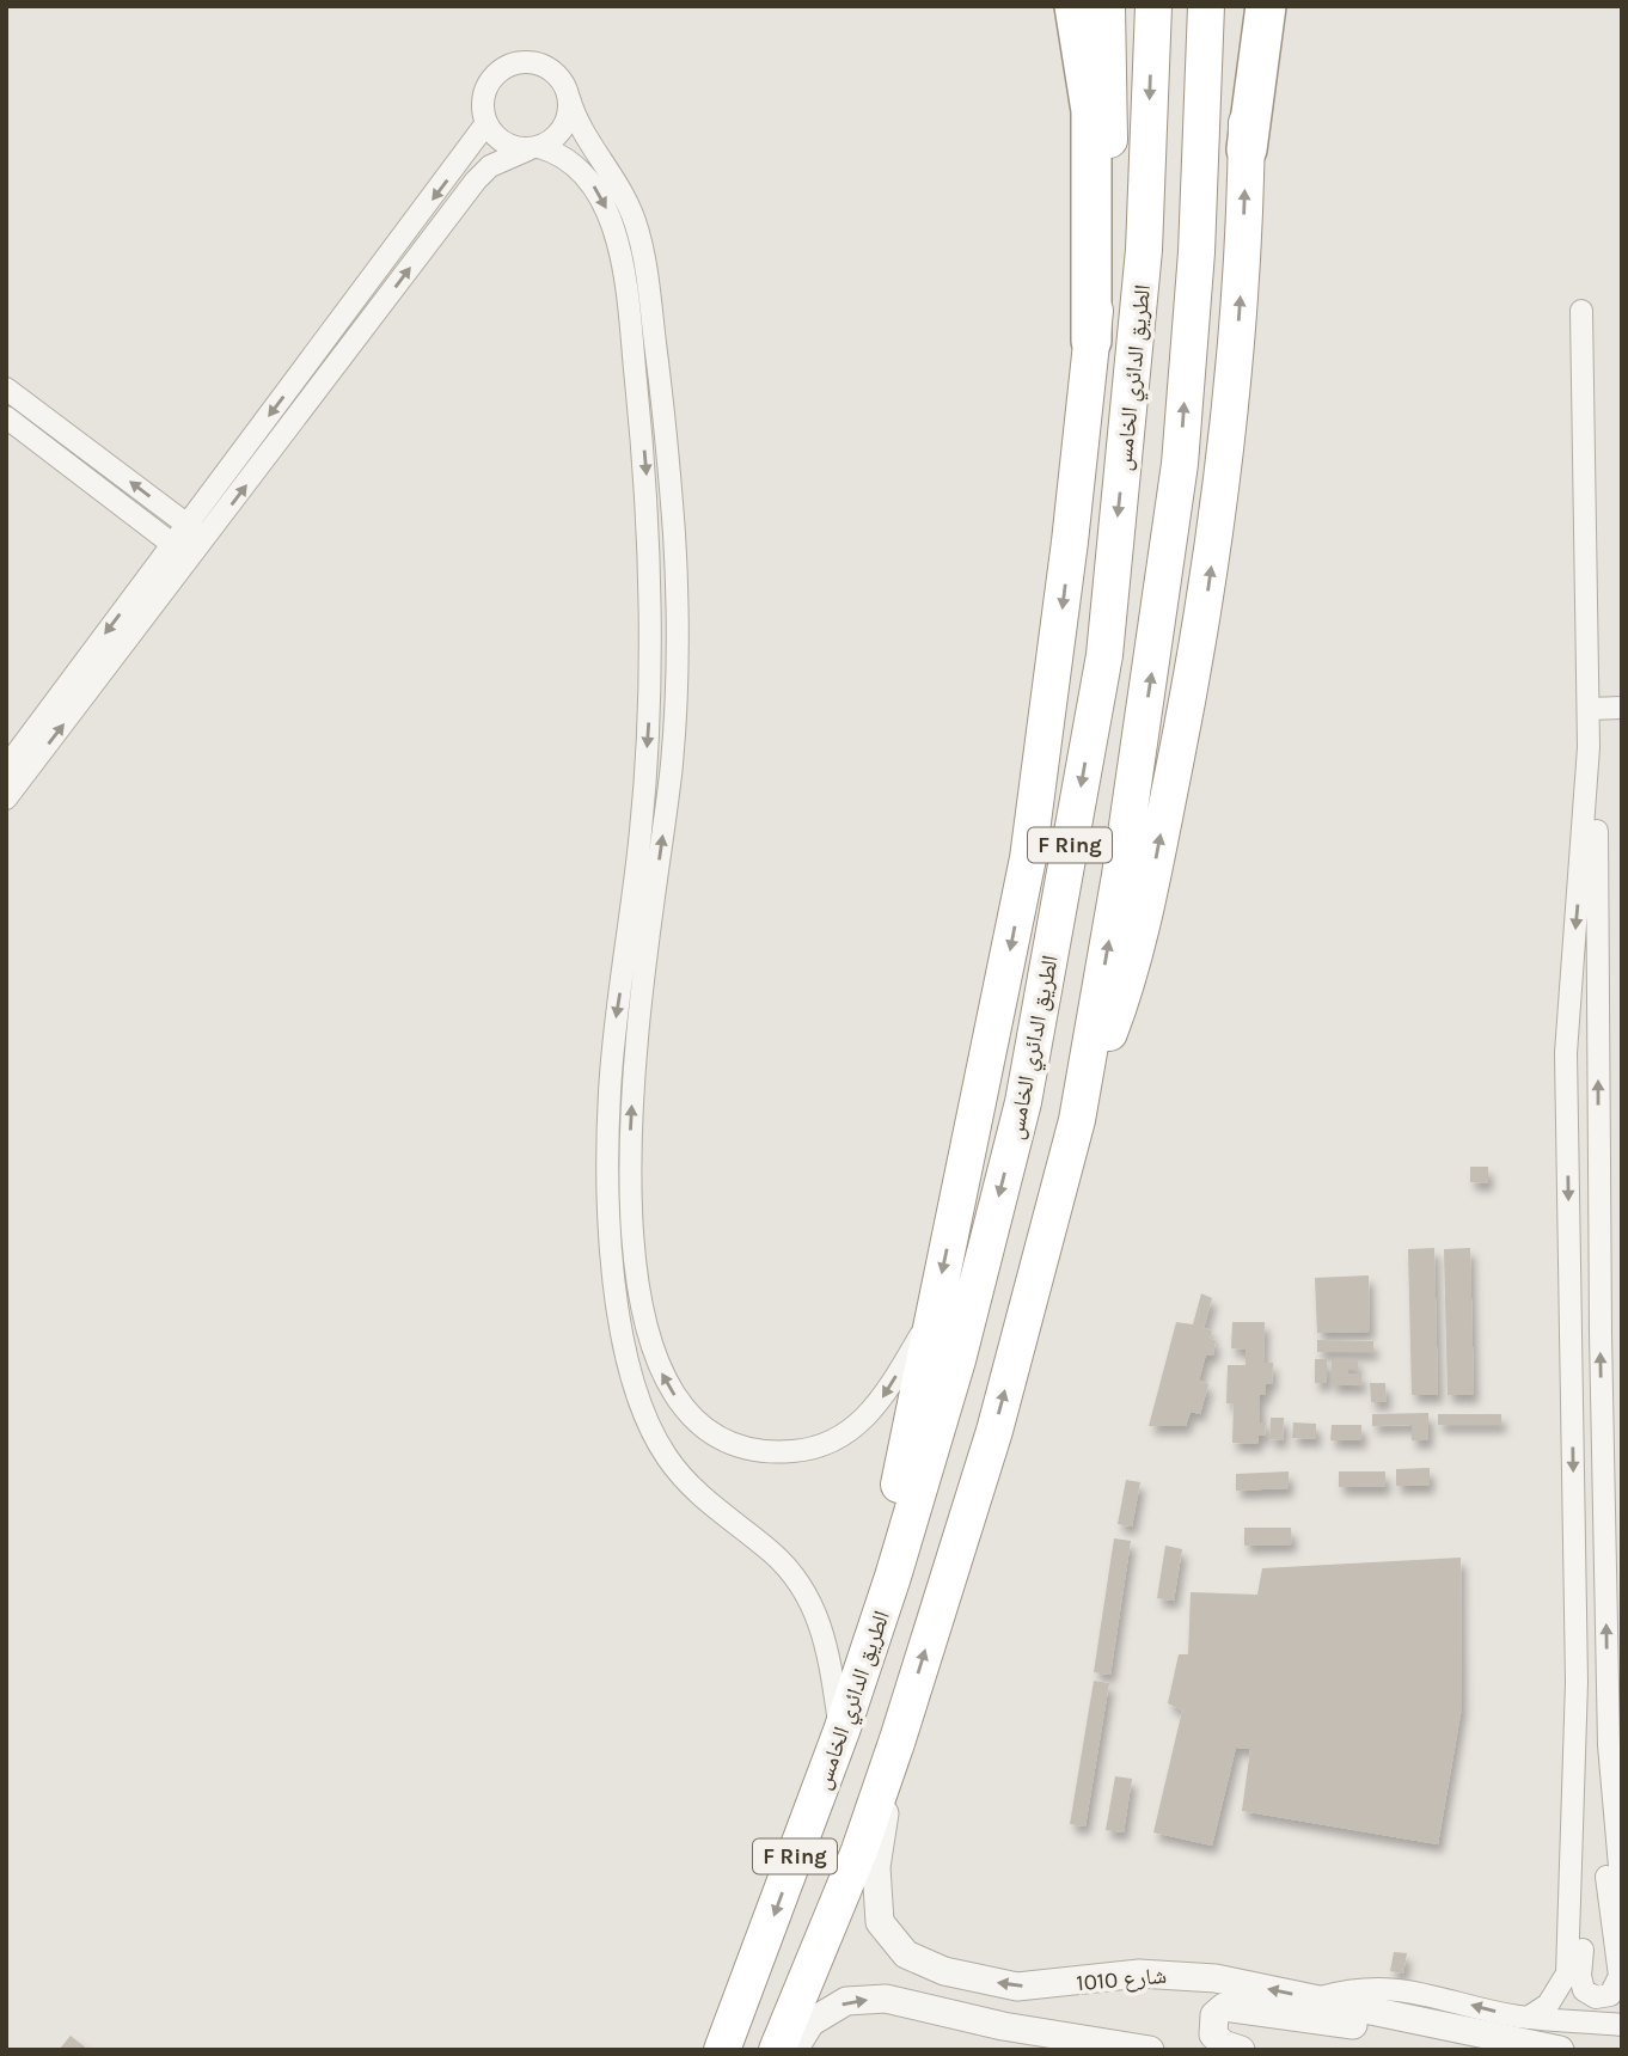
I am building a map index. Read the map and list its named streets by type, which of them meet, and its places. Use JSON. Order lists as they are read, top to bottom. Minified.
{"streets":{"highway":["الطريق الدائري الخامس","F Ring"],"street":["شارع 1010"]},"crossings":[["F Ring","شارع 1010"]]}
